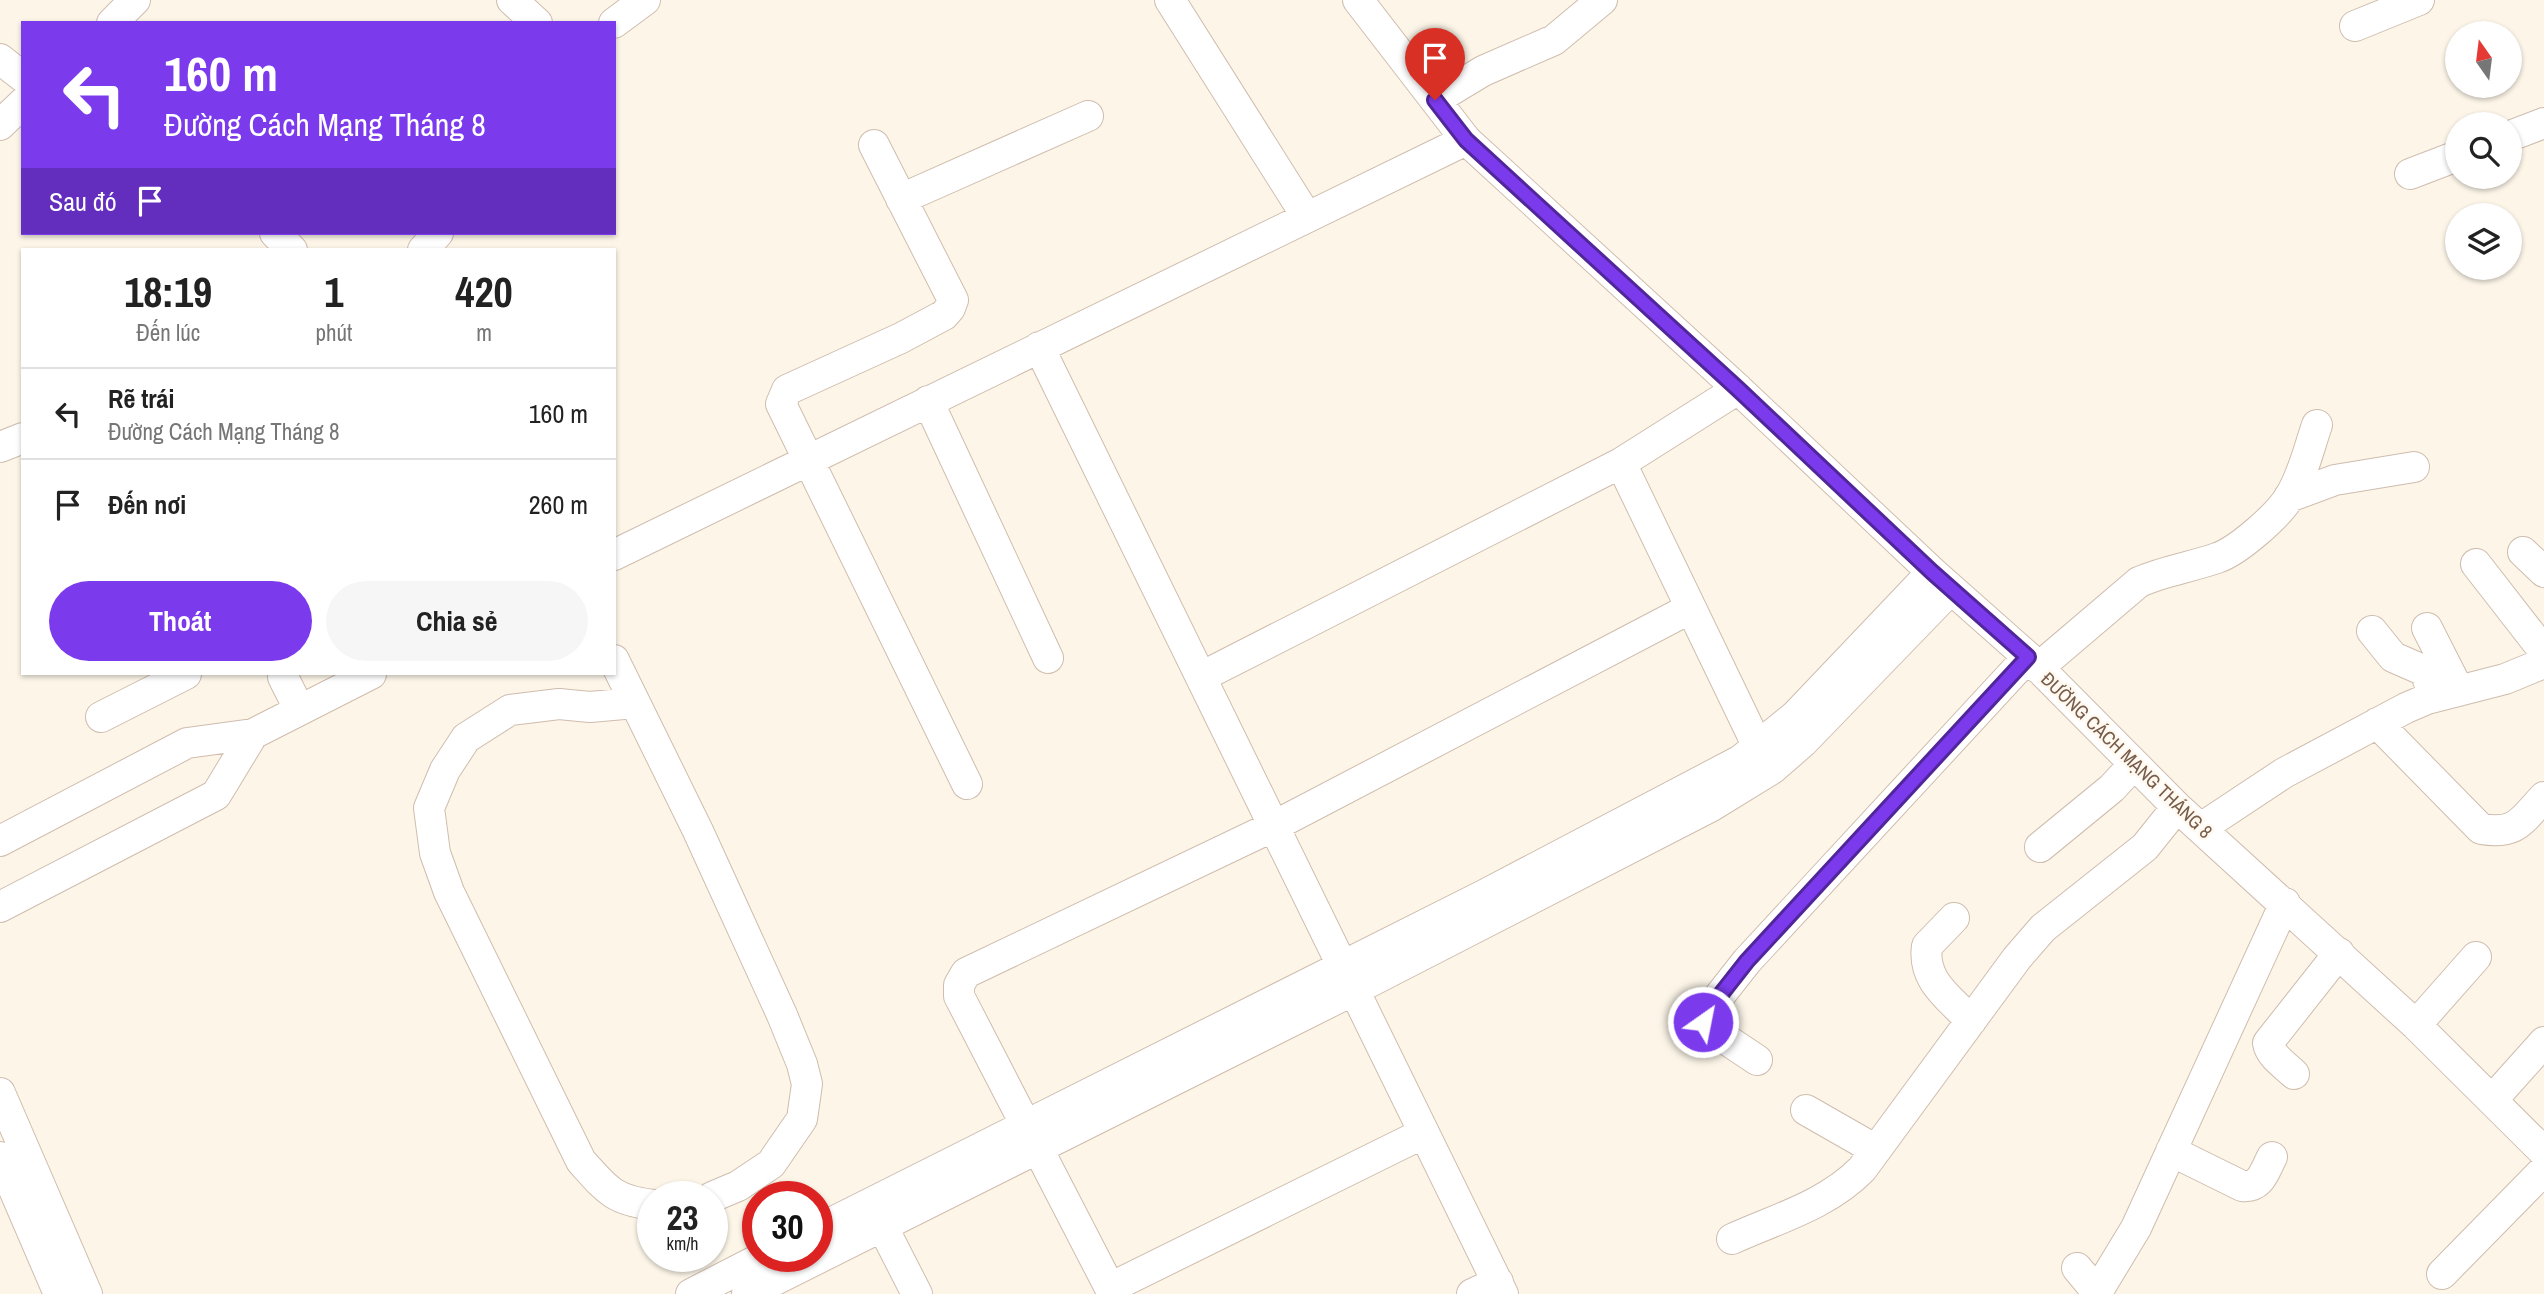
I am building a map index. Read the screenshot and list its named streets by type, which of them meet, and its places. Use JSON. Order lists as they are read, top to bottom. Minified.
{"streets":{"street":["ĐƯỜNG CÁCH MẠNG THÁNG 8"]},"north":"top","page":{"turn":["160 m","Đường Cách Mạng Tháng 8"],"then":"Sau đó","eta":["18:19","Đến lúc","1","phút","420","m"],"list":[{"name":"Rẽ trái","note":"Đường Cách Mạng Tháng 8","value":"160 m"},{"name":"Đến nơi","value":"260 m"}],"buttons":["Thoát","Chia sẻ"],"speed":"23 km/h","limit":"30"}}
